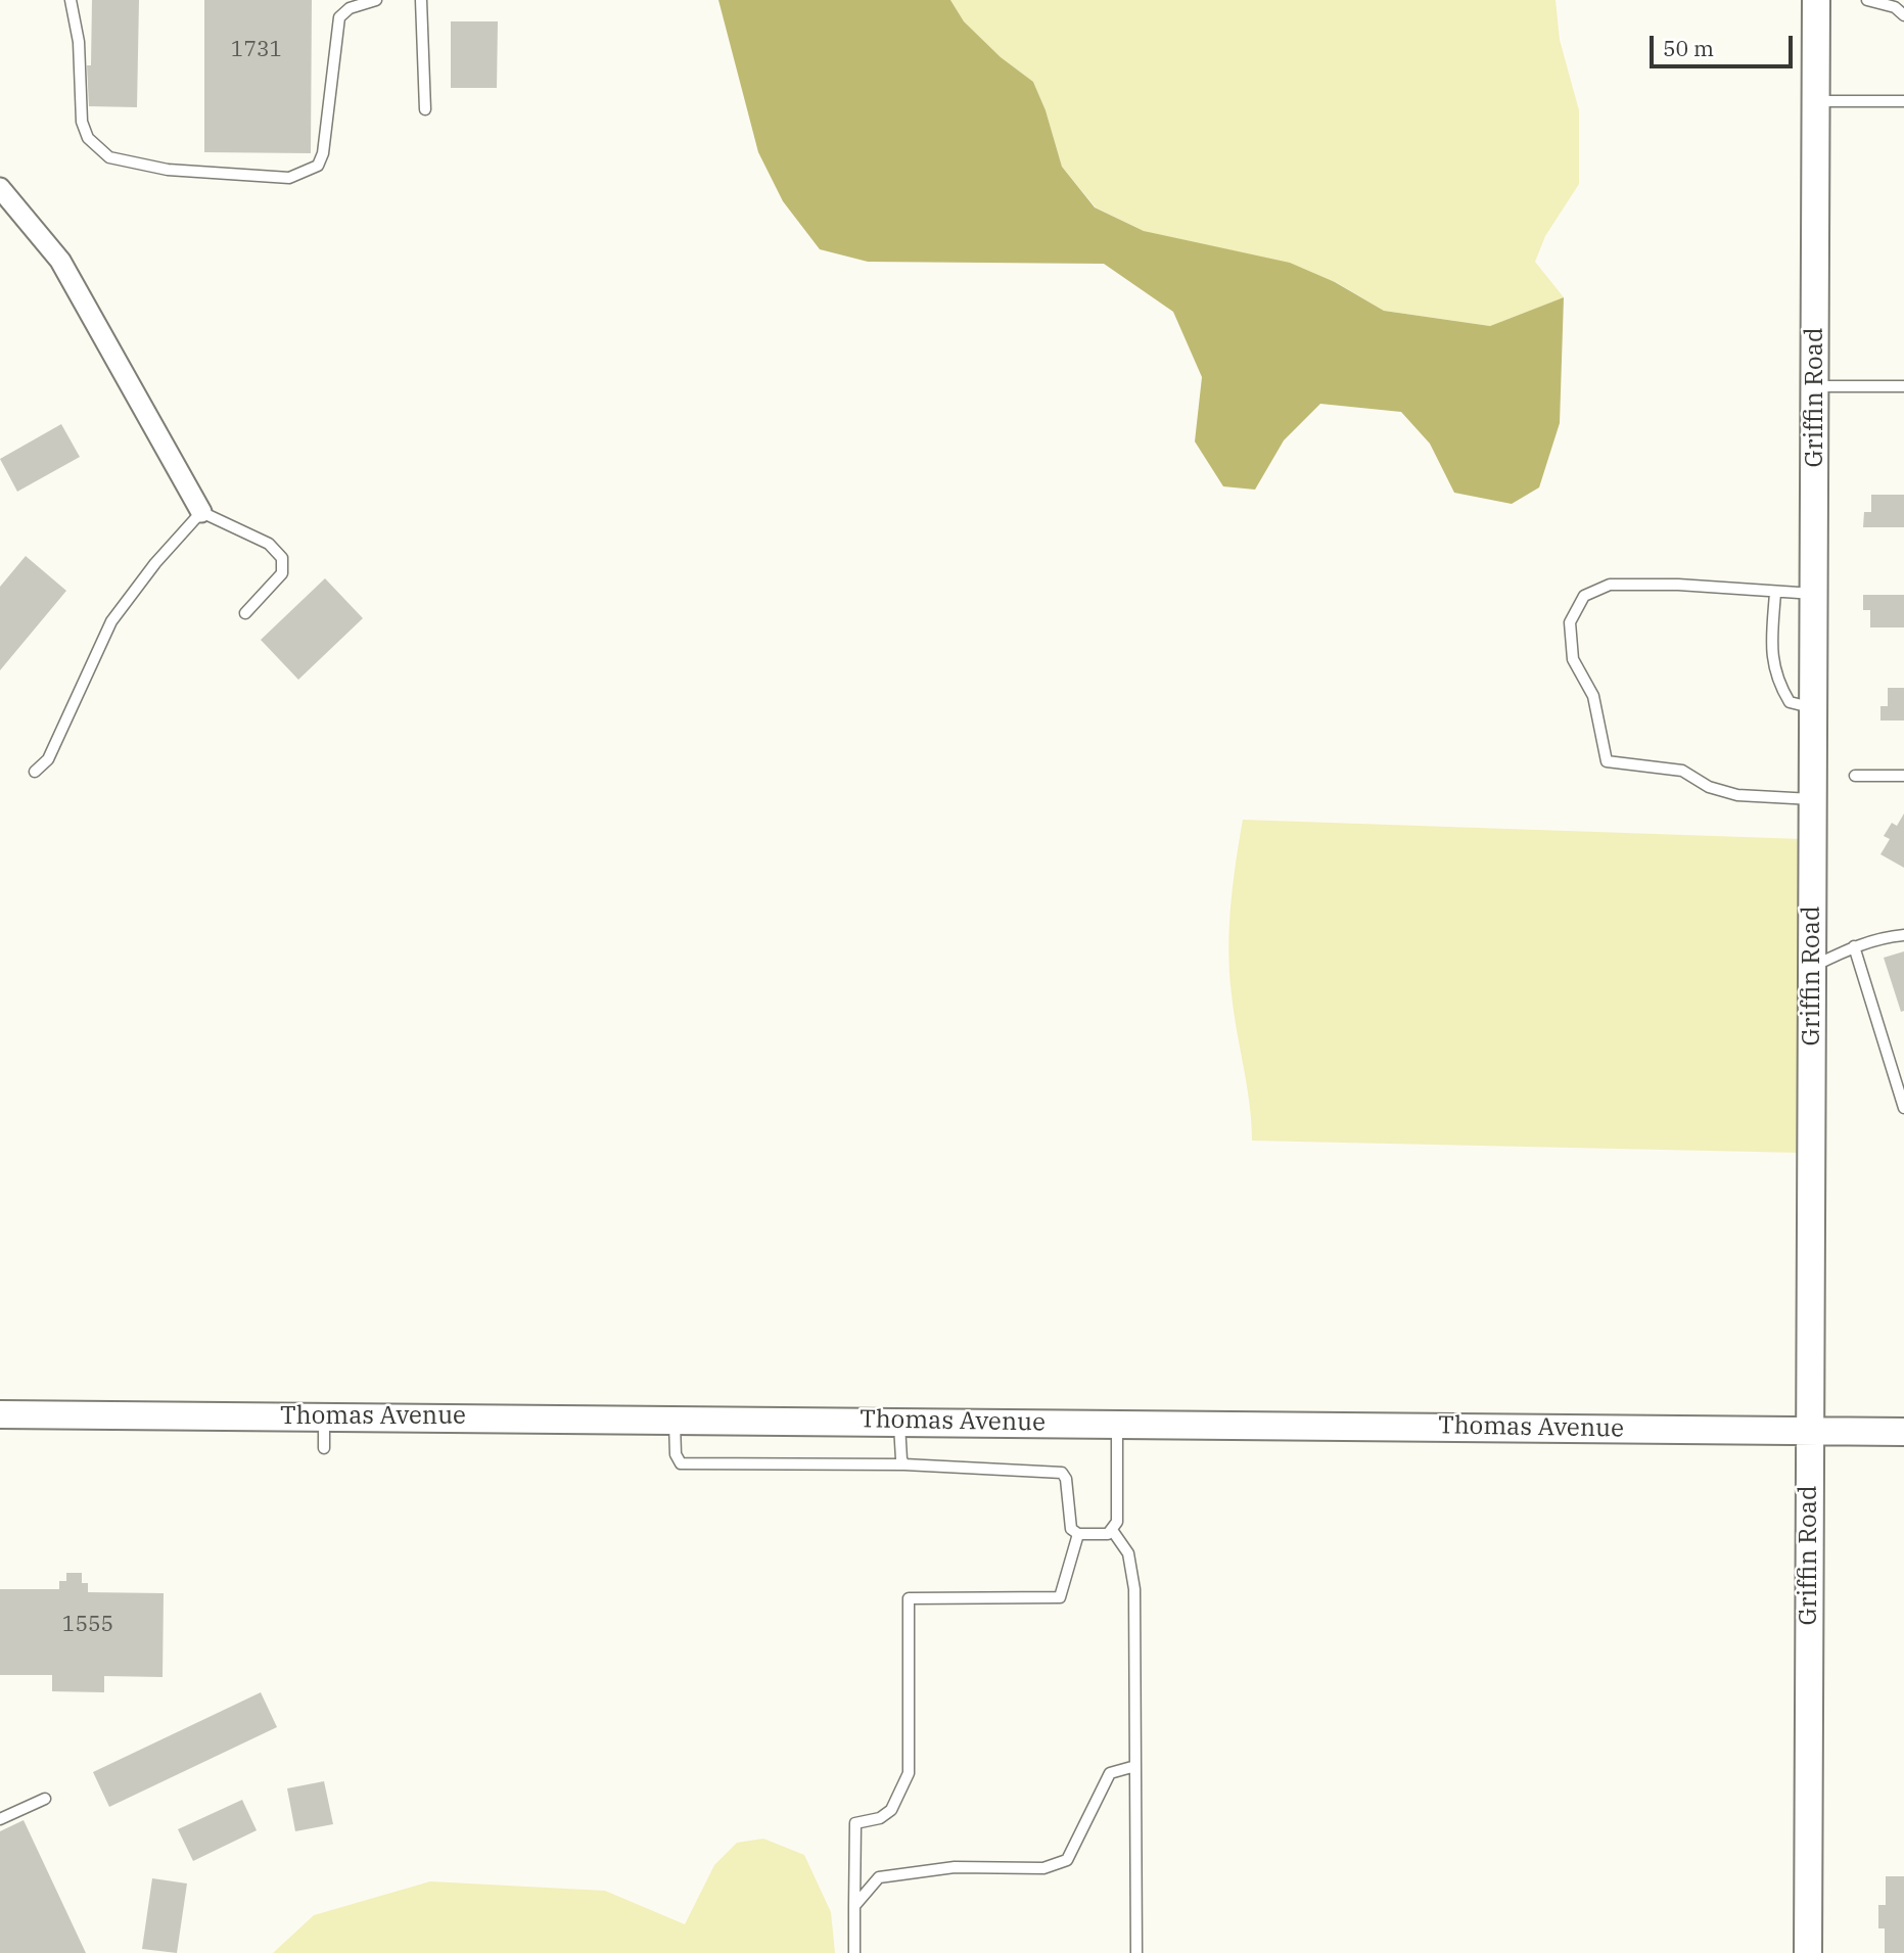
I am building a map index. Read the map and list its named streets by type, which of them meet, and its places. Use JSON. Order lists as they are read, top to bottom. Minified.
{"streets":{"street":["Griffin Road","Thomas Avenue"]},"crossings":[["Griffin Road","Thomas Avenue"]],"house_numbers":["1731","1555"],"scale_bar":"50 m"}
